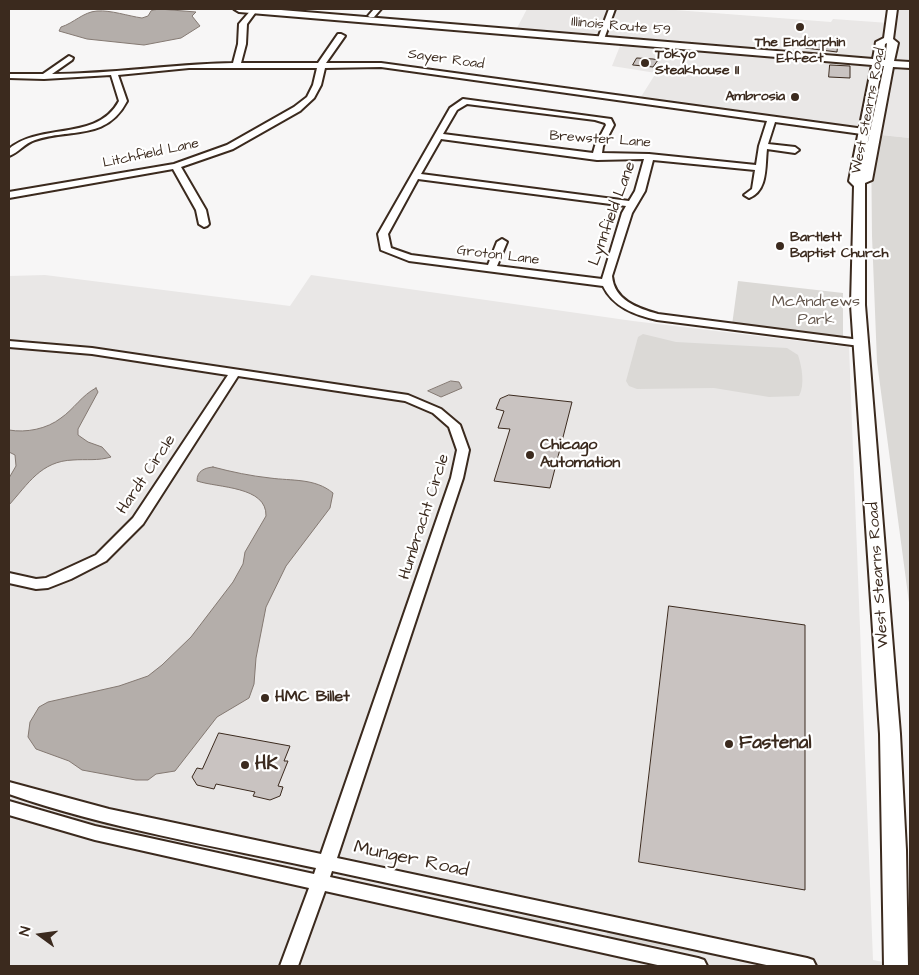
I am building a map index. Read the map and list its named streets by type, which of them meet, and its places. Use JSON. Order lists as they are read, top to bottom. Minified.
{"streets":{"main road":["Illinois Route 59","West Stearns Road"],"street":["Sayer Road","Brewster Lane","Litchfield Lane","Lynnfield Lane","Groton Lane","Hardt Circle","Humbracht Circle","Munger Road"]},"crossings":[["Illinois Route 59","West Stearns Road"],["Sayer Road","West Stearns Road"],["Sayer Road","Litchfield Lane"],["West Stearns Road","Lynnfield Lane"],["Brewster Lane","Lynnfield Lane"],["Lynnfield Lane","Groton Lane"],["Hardt Circle","Humbracht Circle"],["Humbracht Circle","Munger Road"]],"parks":["McAndrews Park"],"places":["The Endorphin Effect","Tokyo Steakhouse II","Ambrosia","Bartlett Baptist Church","Chicago Automation","HMC Billet","Fastenal","HK"],"north":"left"}
